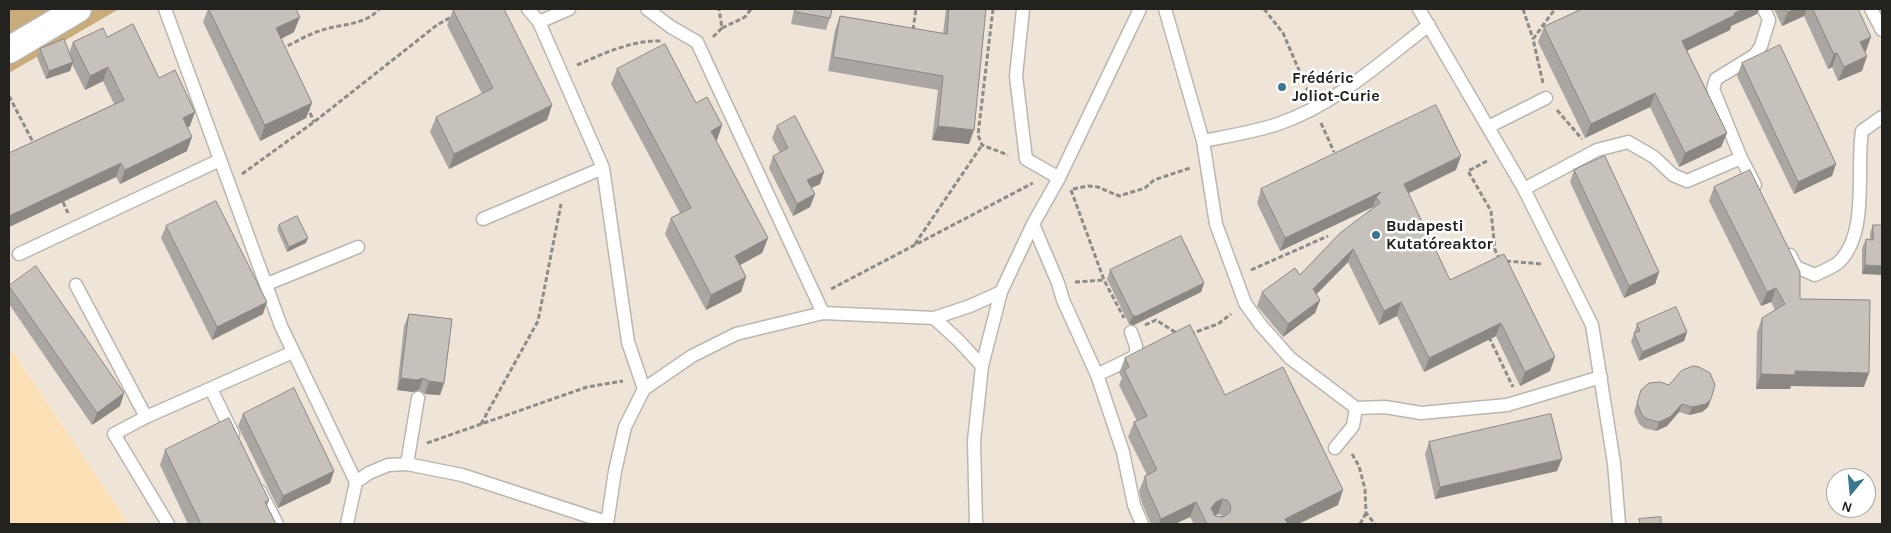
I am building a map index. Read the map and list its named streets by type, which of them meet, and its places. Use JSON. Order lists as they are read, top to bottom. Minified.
{"places":["Frédéric Joliot-Curie","Budapesti Kutatóreaktor"],"north":"bottom"}
